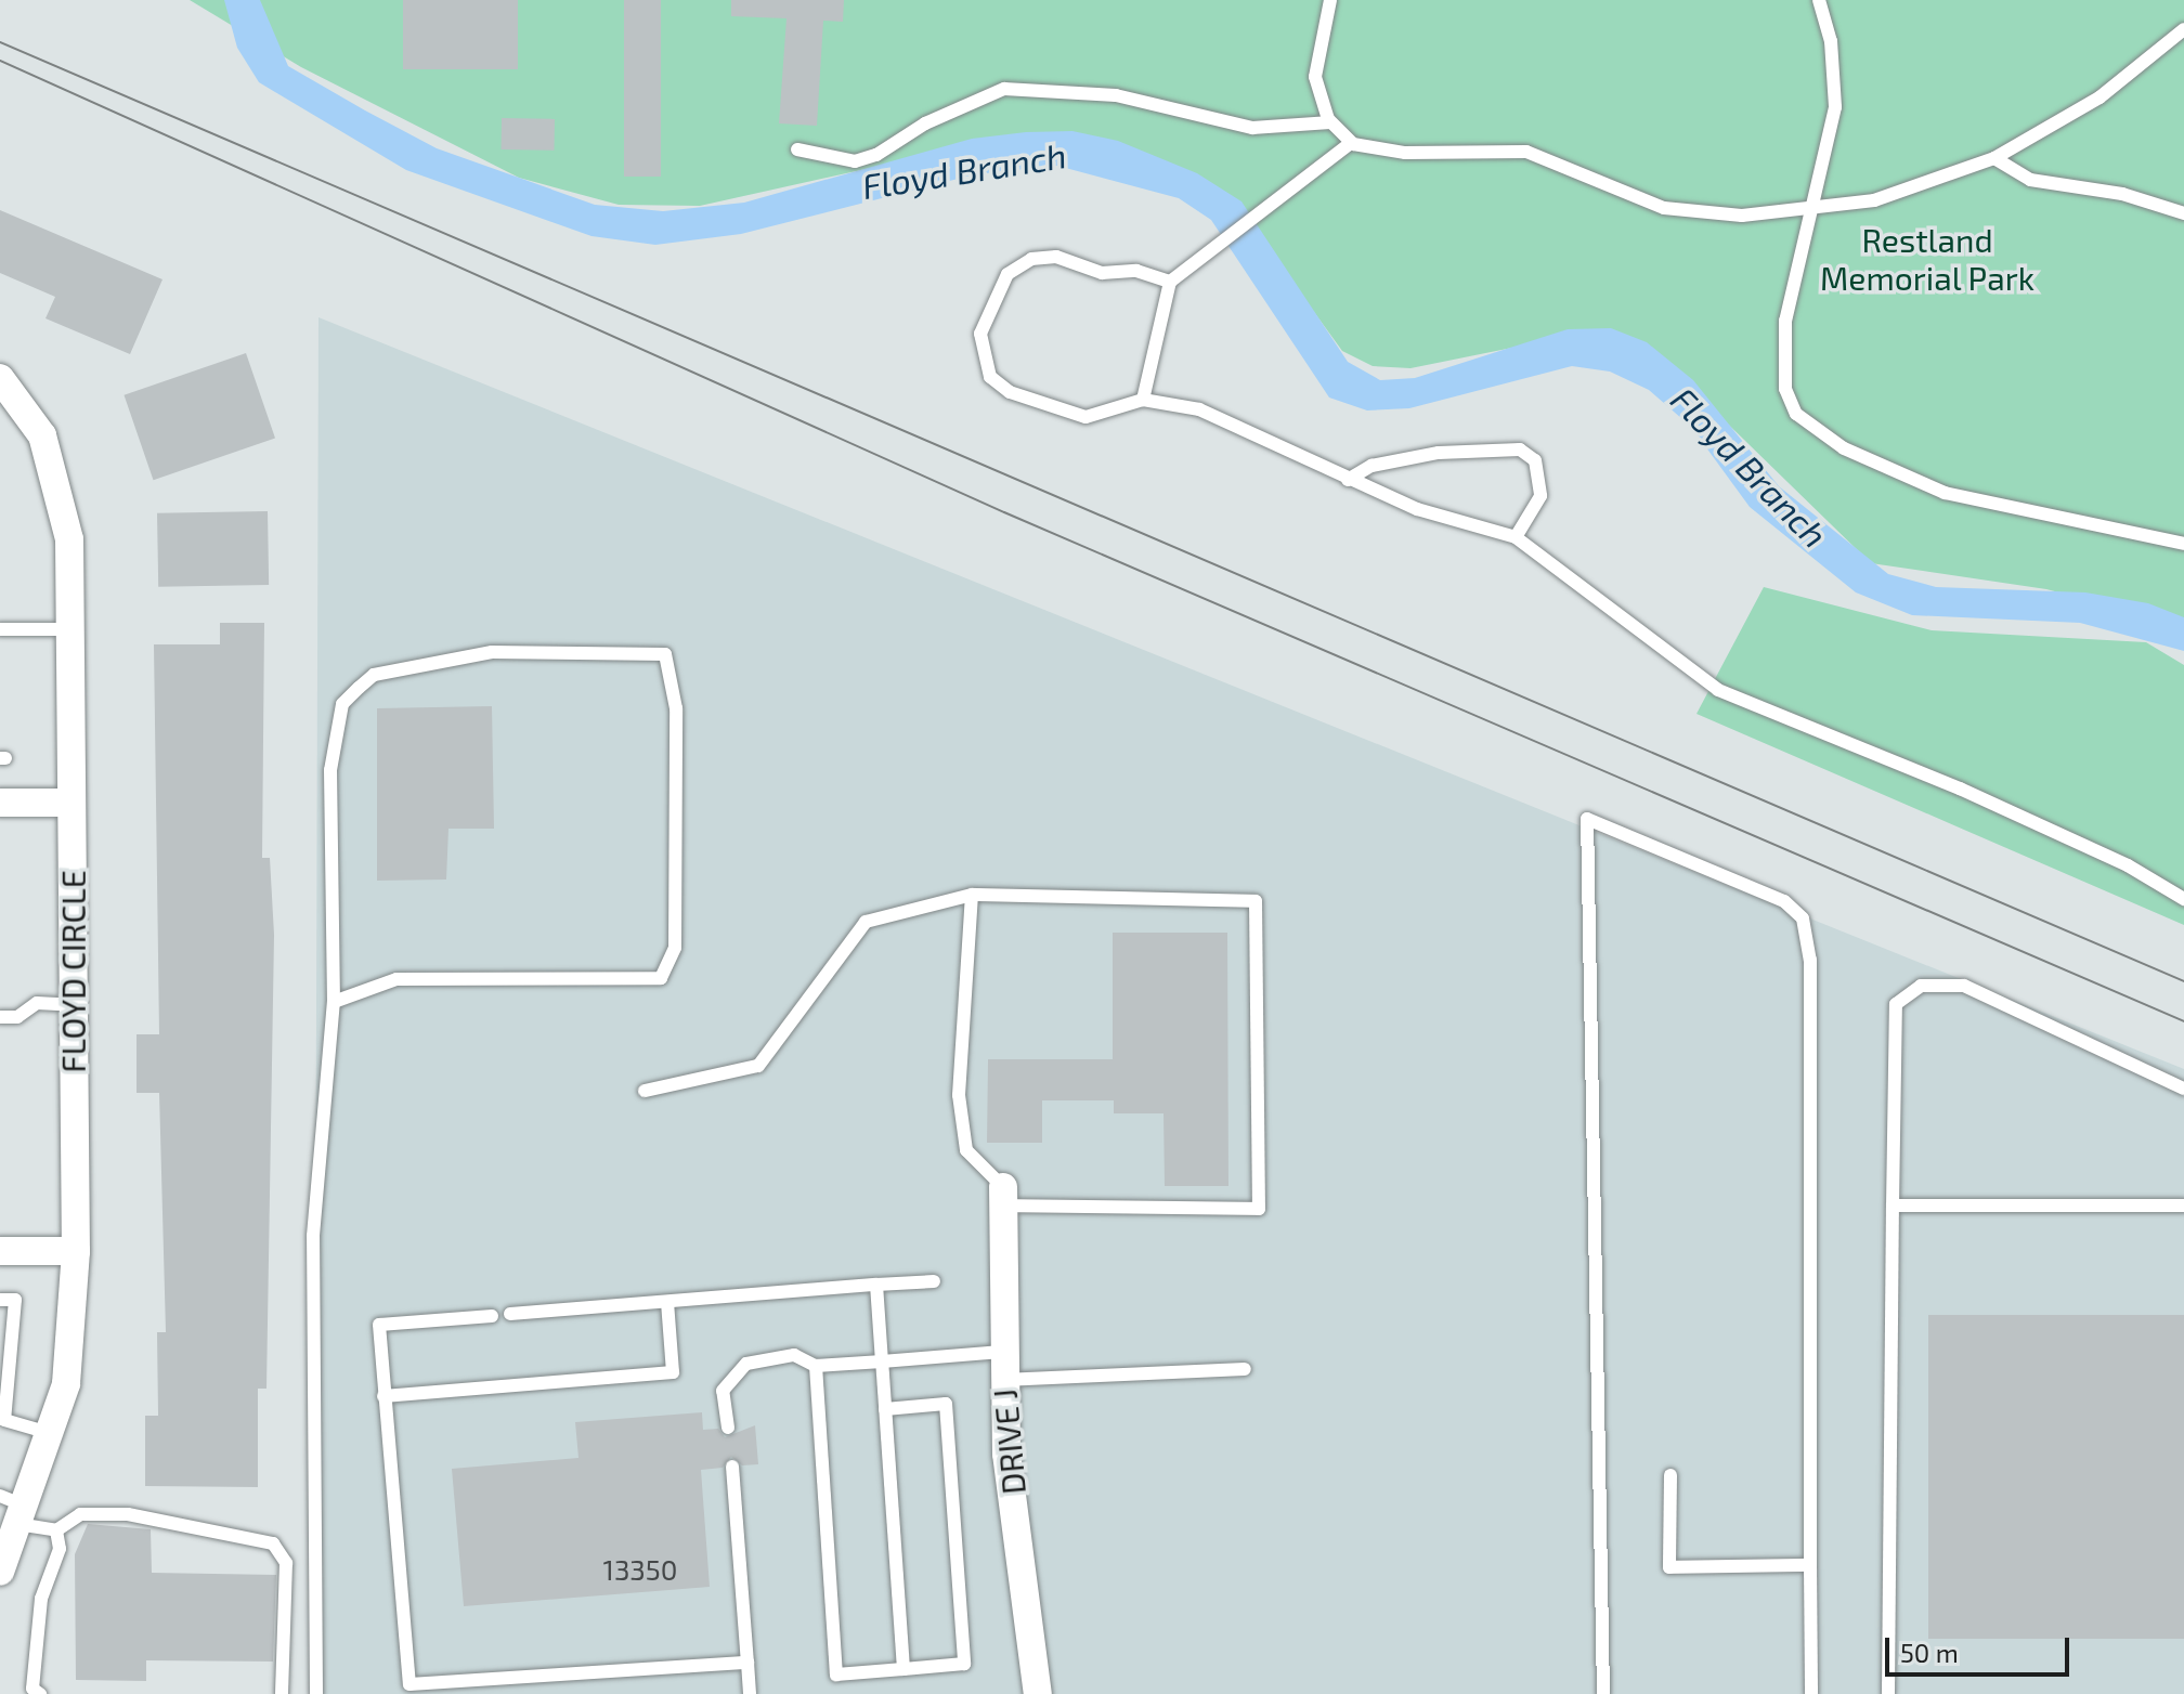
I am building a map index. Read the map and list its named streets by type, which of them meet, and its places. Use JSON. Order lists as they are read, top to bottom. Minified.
{"streets":{"street":["FLOYD CIRCLE","DRIVE J"]},"water":["Floyd Branch"],"parks":["Restland Memorial Park"],"house_numbers":["13350"],"scale_bar":"50 m"}
